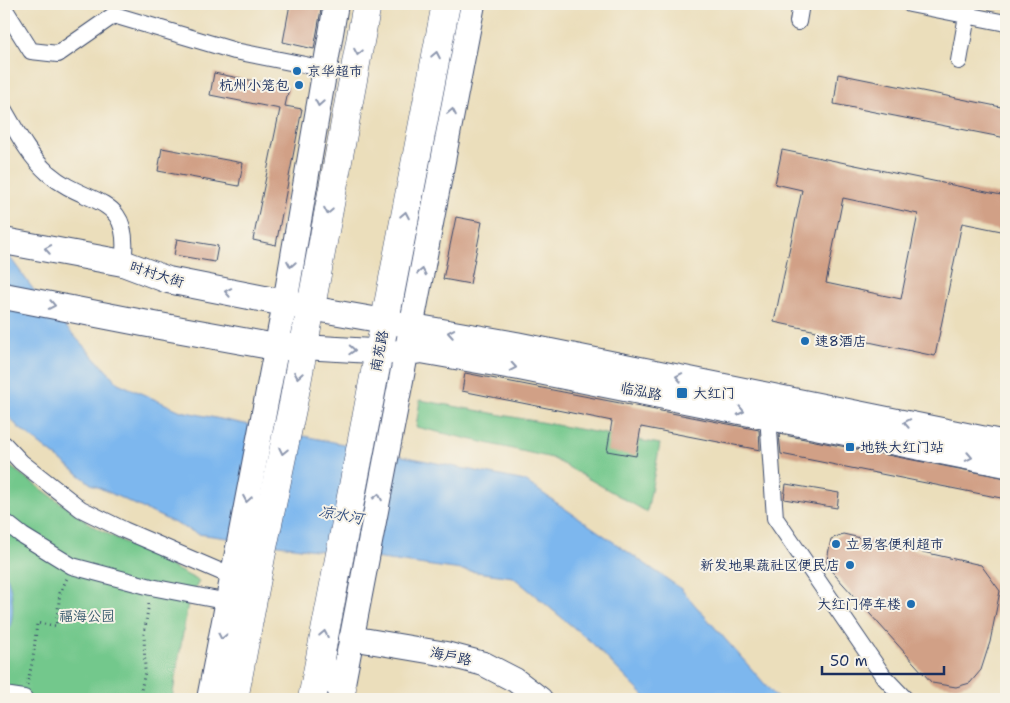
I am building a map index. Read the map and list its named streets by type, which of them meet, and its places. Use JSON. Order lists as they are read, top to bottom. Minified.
{"streets":{"highway":["南苑路"],"main road":["时村大街"],"street":["临泓路","海户路"]},"crossings":[["时村大街","临泓路"],["南苑路","临泓路"]],"water":["凉水河"],"parks":["福海公园"],"places":{"other":["京华超市","杭州小笼包","速8酒店","立易客便利超市","新发地果蔬社区便民店","大红门停车楼"],"transit":["大红门","地铁大红门站"]},"scale_bar":"50 m"}
